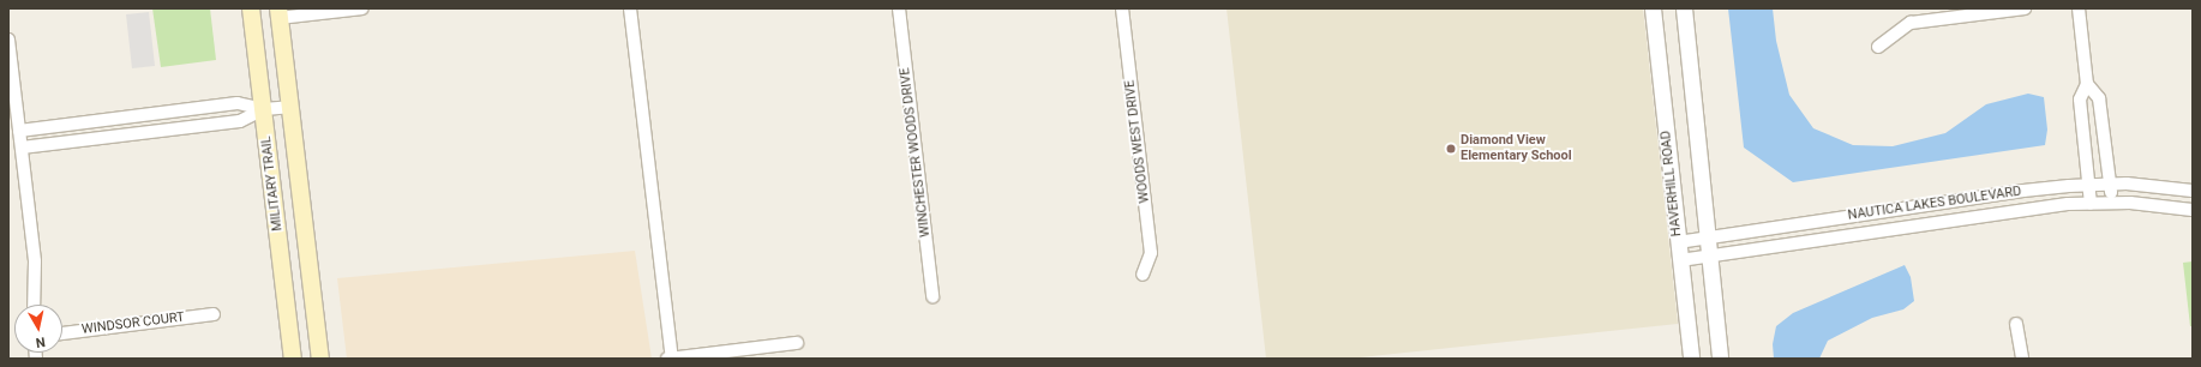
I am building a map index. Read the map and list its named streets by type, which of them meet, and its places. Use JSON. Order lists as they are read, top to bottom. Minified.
{"streets":{"main road":["MILITARY TRAIL"],"street":["WOODS WEST DRIVE","WINCHESTER WOODS DRIVE","HAVERHILL ROAD","NAUTICA LAKES BOULEVARD","WINDSOR COURT"]},"crossings":[["HAVERHILL ROAD","NAUTICA LAKES BOULEVARD"]],"places":["Diamond View Elementary School"],"north":"bottom"}
